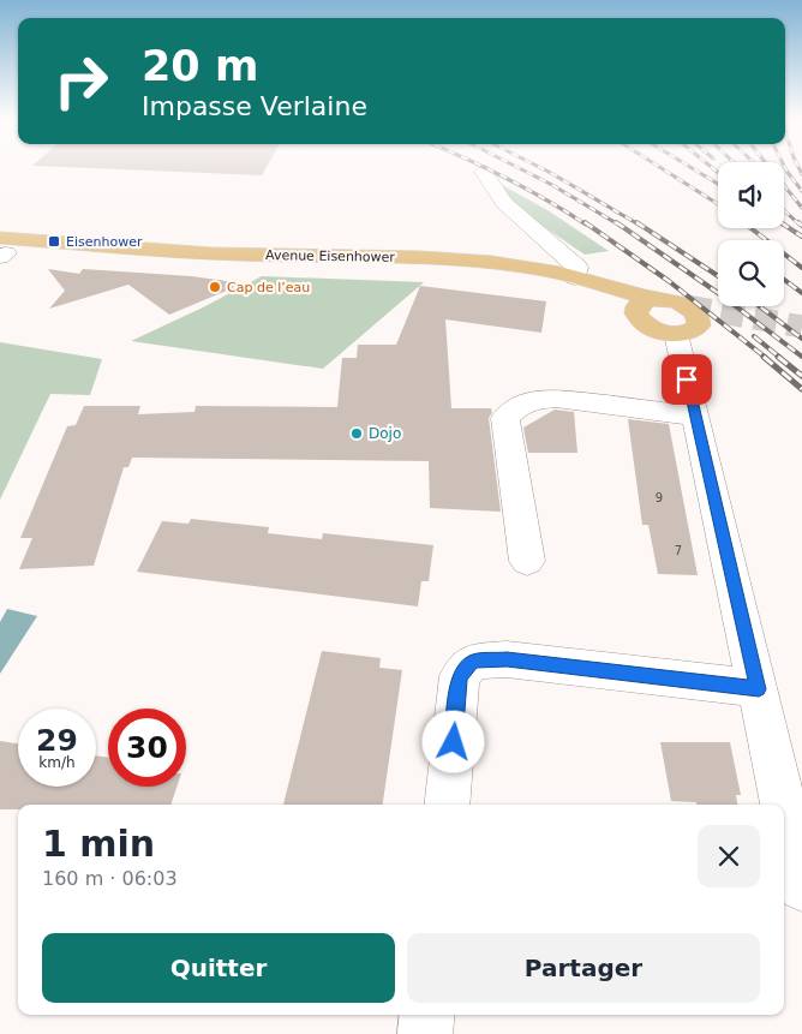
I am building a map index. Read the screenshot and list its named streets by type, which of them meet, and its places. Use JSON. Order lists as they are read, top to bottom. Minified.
{"streets":{"main road":["Avenue Eisenhower"]},"places":{"transit":["Eisenhower"],"other":["Cap de l’eau","Dojo"]},"house_numbers":["9","7"],"page":{"turn":["20 m","Impasse Verlaine"],"speed":"29 km/h","limit":"30","heading":["1 min","160 m · 06:03"],"buttons":["Quitter","Partager"]}}
